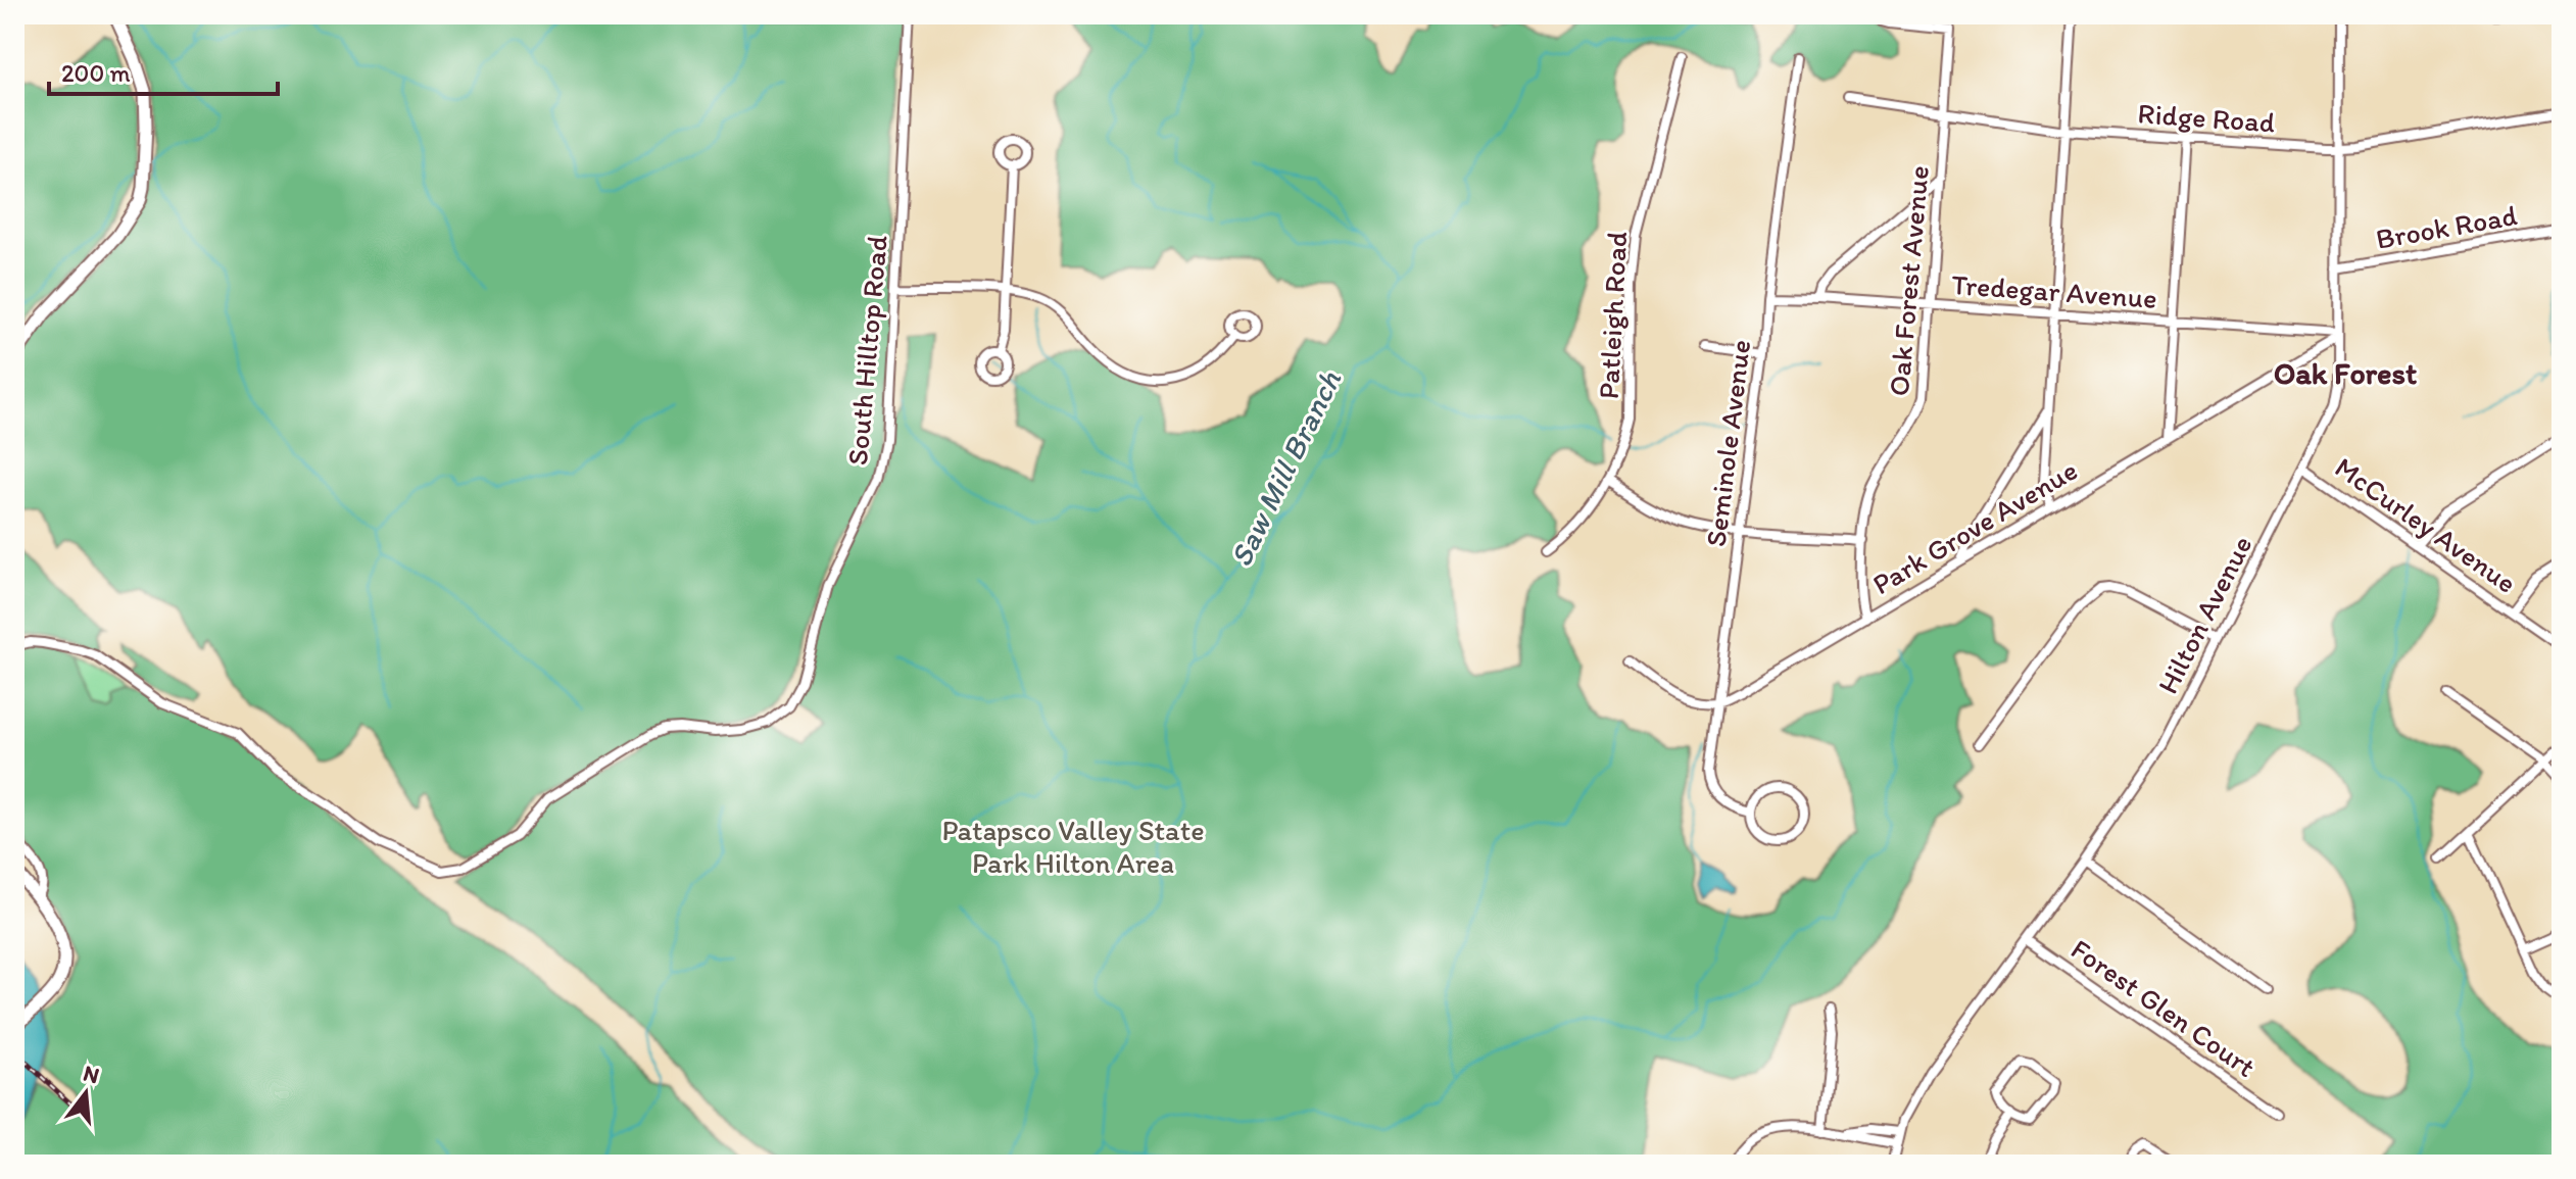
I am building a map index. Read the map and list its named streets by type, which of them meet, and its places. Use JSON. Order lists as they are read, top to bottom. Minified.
{"streets":{"street":["Ridge Road","Brook Road","Oak Forest Avenue","Tredegar Avenue","Patleigh Road","South Hilltop Road","Seminole Avenue","McCurley Avenue","Park Grove Avenue","Hilton Avenue","Forest Glen Court"]},"crossings":[["Ridge Road","Oak Forest Avenue"],["Ridge Road","Hilton Avenue"],["Brook Road","Hilton Avenue"],["Oak Forest Avenue","Tredegar Avenue"],["Oak Forest Avenue","Park Grove Avenue"],["Tredegar Avenue","Seminole Avenue"],["Tredegar Avenue","Park Grove Avenue"],["Tredegar Avenue","Hilton Avenue"],["Seminole Avenue","Park Grove Avenue"],["McCurley Avenue","Hilton Avenue"],["Park Grove Avenue","Hilton Avenue"],["Hilton Avenue","Forest Glen Court"]],"districts":["Oak Forest"],"water":["Saw Mill Branch"],"parks":["Patapsco Valley State Park Hilton Area"],"scale_bar":"200 m","north":"top"}
